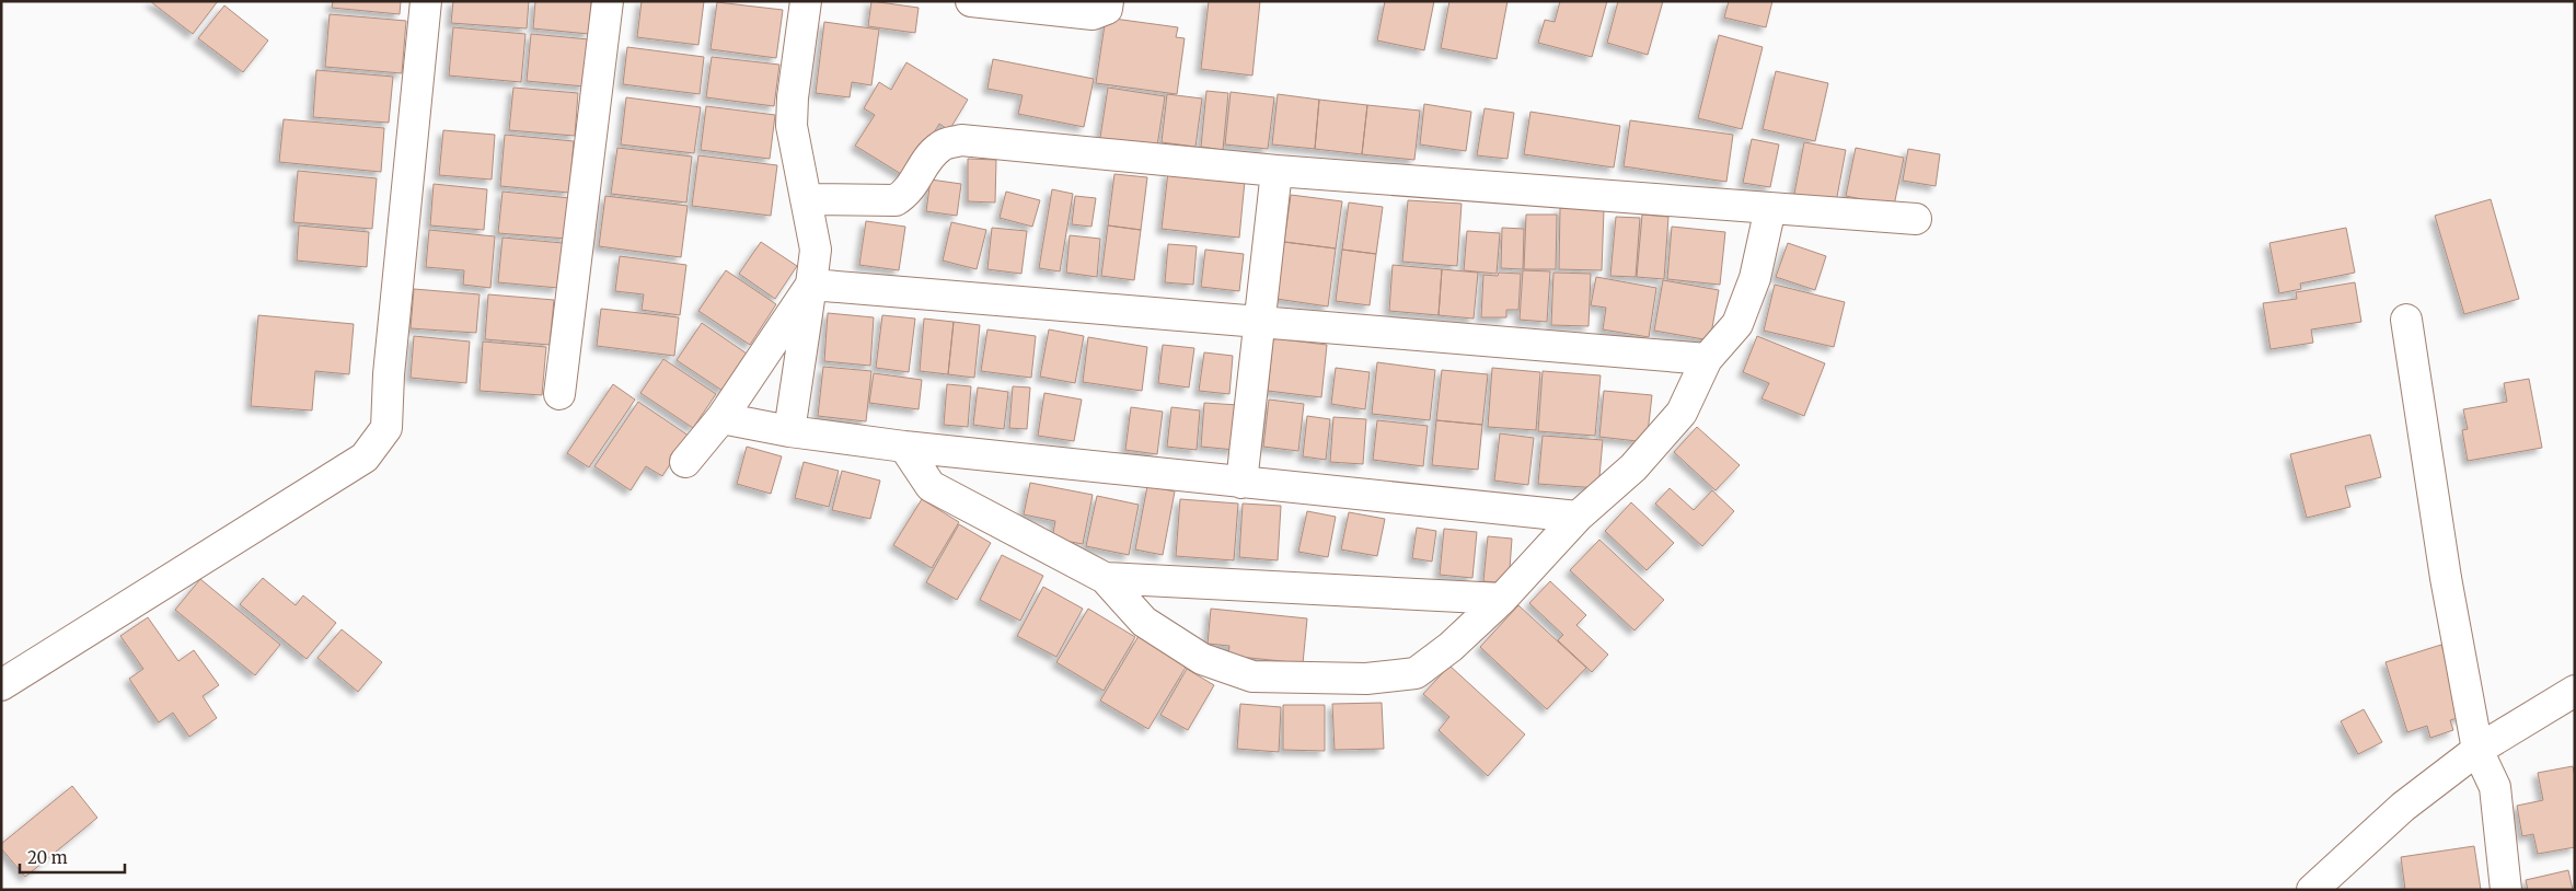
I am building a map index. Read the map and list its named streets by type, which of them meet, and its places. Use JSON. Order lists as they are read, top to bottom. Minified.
{"scale_bar":"20 m"}
